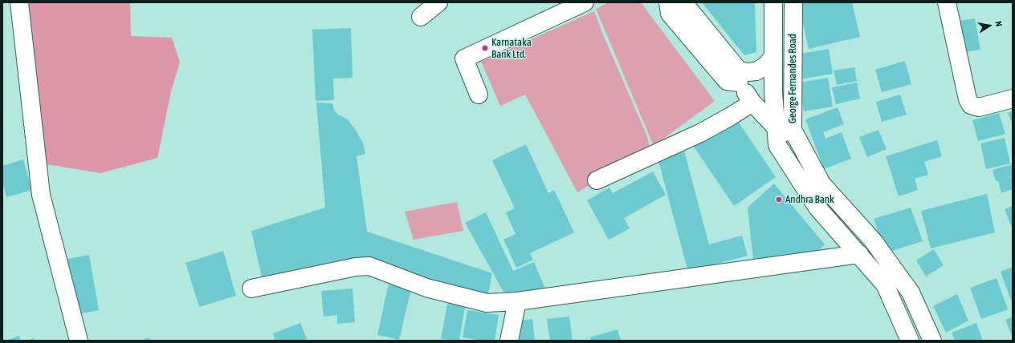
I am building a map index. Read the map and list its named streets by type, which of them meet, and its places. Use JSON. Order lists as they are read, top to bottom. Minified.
{"streets":{"street":["George Fernandes Road"]},"places":["Karnataka Bank Ltd.","Andhra Bank"],"north":"right"}
